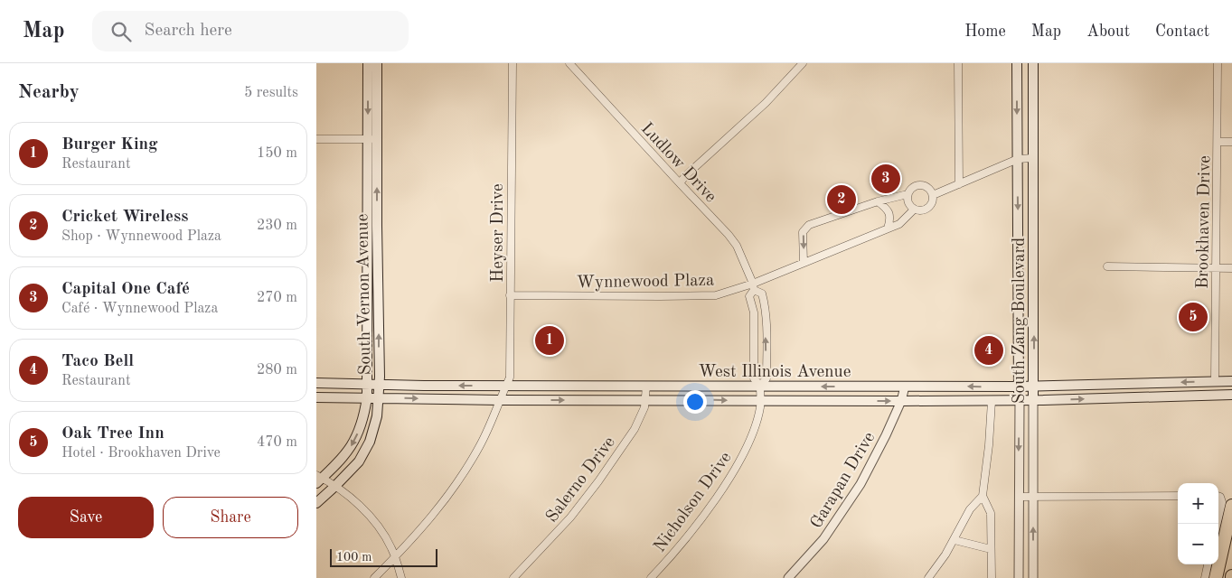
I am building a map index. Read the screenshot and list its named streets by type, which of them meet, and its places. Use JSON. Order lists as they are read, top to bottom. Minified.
{"streets":{"main road":["South Vernon Avenue","South Zang Boulevard","West Illinois Avenue"],"street":["Ludlow Drive","Brookhaven Drive","Heyser Drive","Wynnewood Plaza","Salerno Drive","Garapan Drive","Nicholson Drive"]},"crossings":[["Ludlow Drive","Wynnewood Plaza"],["Ludlow Drive","West Illinois Avenue"],["Ludlow Drive","Nicholson Drive"],["Brookhaven Drive","West Illinois Avenue"],["Heyser Drive","Wynnewood Plaza"],["Heyser Drive","West Illinois Avenue"],["South Vernon Avenue","West Illinois Avenue"],["South Zang Boulevard","West Illinois Avenue"],["West Illinois Avenue","Salerno Drive"],["West Illinois Avenue","Garapan Drive"],["West Illinois Avenue","Nicholson Drive"]],"scale_bar":"100 m","page":{"header":"Map","search":"Search here","nav":["Home","Map","About","Contact"],"heading":["Nearby","5 results"],"list":[{"mark":"1","name":"Burger King","note":"Restaurant","value":"150 m"},{"mark":"2","name":"Cricket Wireless","note":"Shop · Wynnewood Plaza","value":"230 m"},{"mark":"3","name":"Capital One Café","note":"Café · Wynnewood Plaza","value":"270 m"},{"mark":"4","name":"Taco Bell","note":"Restaurant","value":"280 m"},{"mark":"5","name":"Oak Tree Inn","note":"Hotel · Brookhaven Drive","value":"470 m"}],"pins":["3","2","5","1","4"],"buttons":["Save","Share"],"map_buttons":["+","−"],"scale":"100 m"}}
